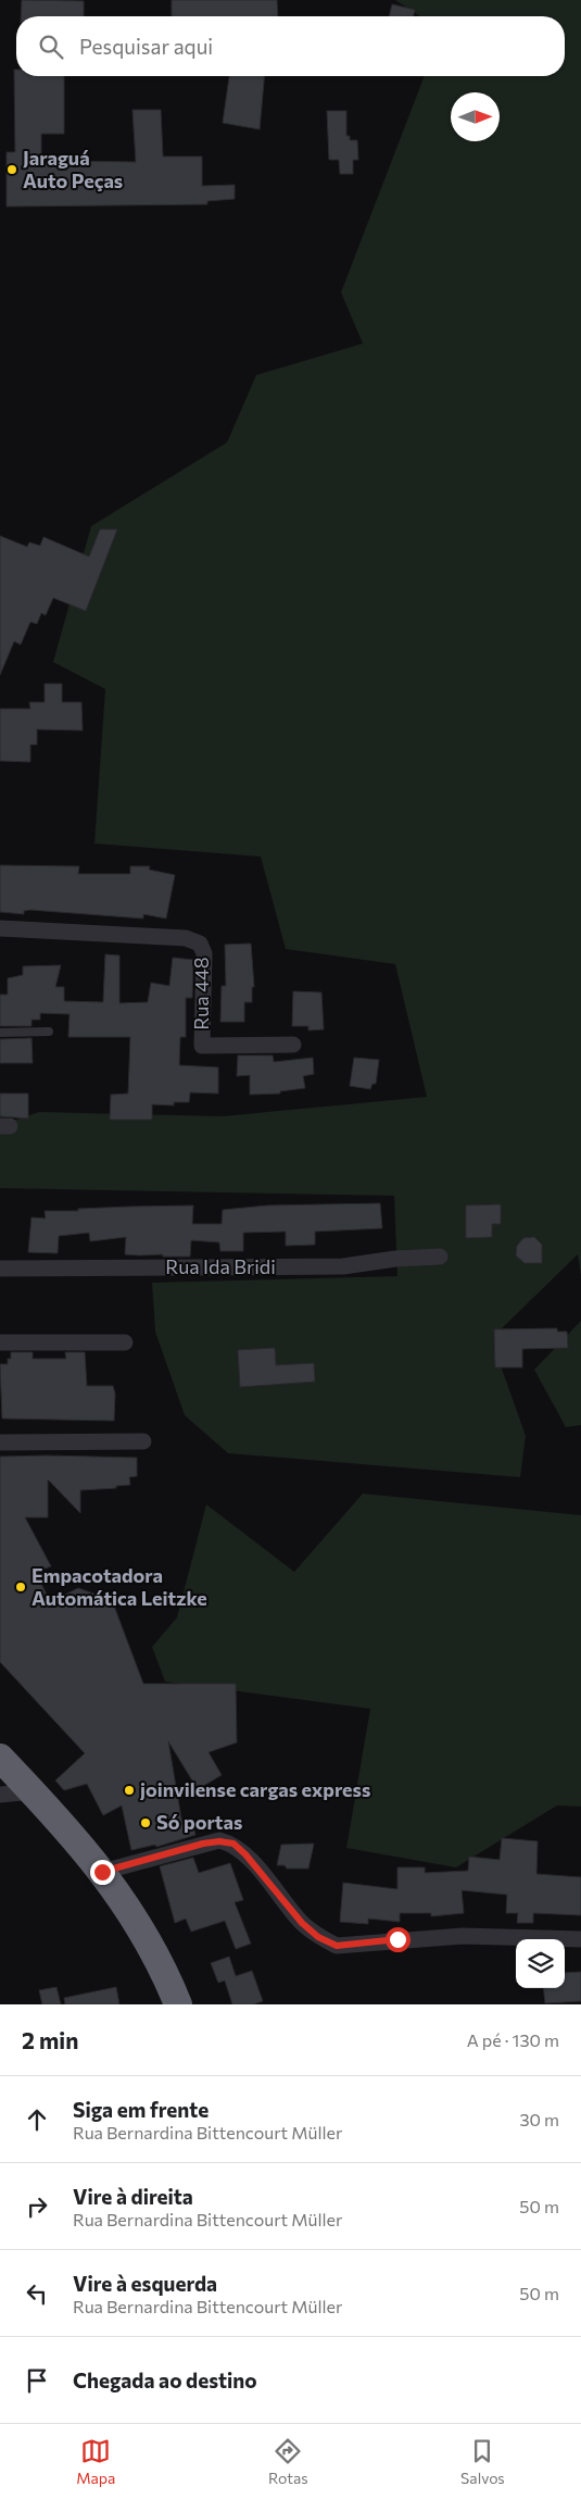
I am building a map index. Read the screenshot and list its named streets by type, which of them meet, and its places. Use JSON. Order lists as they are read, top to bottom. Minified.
{"streets":{"street":["Rua 448","Rua Ida Bridi"]},"places":["Jaraguá Auto Peças","Empacotadora Automática Leitzke","joinvilense cargas express","Só portas"],"north":"right","page":{"search":"Pesquisar aqui","heading":["2 min","A pé · 130 m"],"list":[["Siga em frente","Rua Bernardina Bittencourt Müller","30 m"],["Vire à direita","Rua Bernardina Bittencourt Müller","50 m"],["Vire à esquerda","Rua Bernardina Bittencourt Müller","50 m"],"Chegada ao destino"],"nav":["Mapa","Rotas","Salvos"]}}
